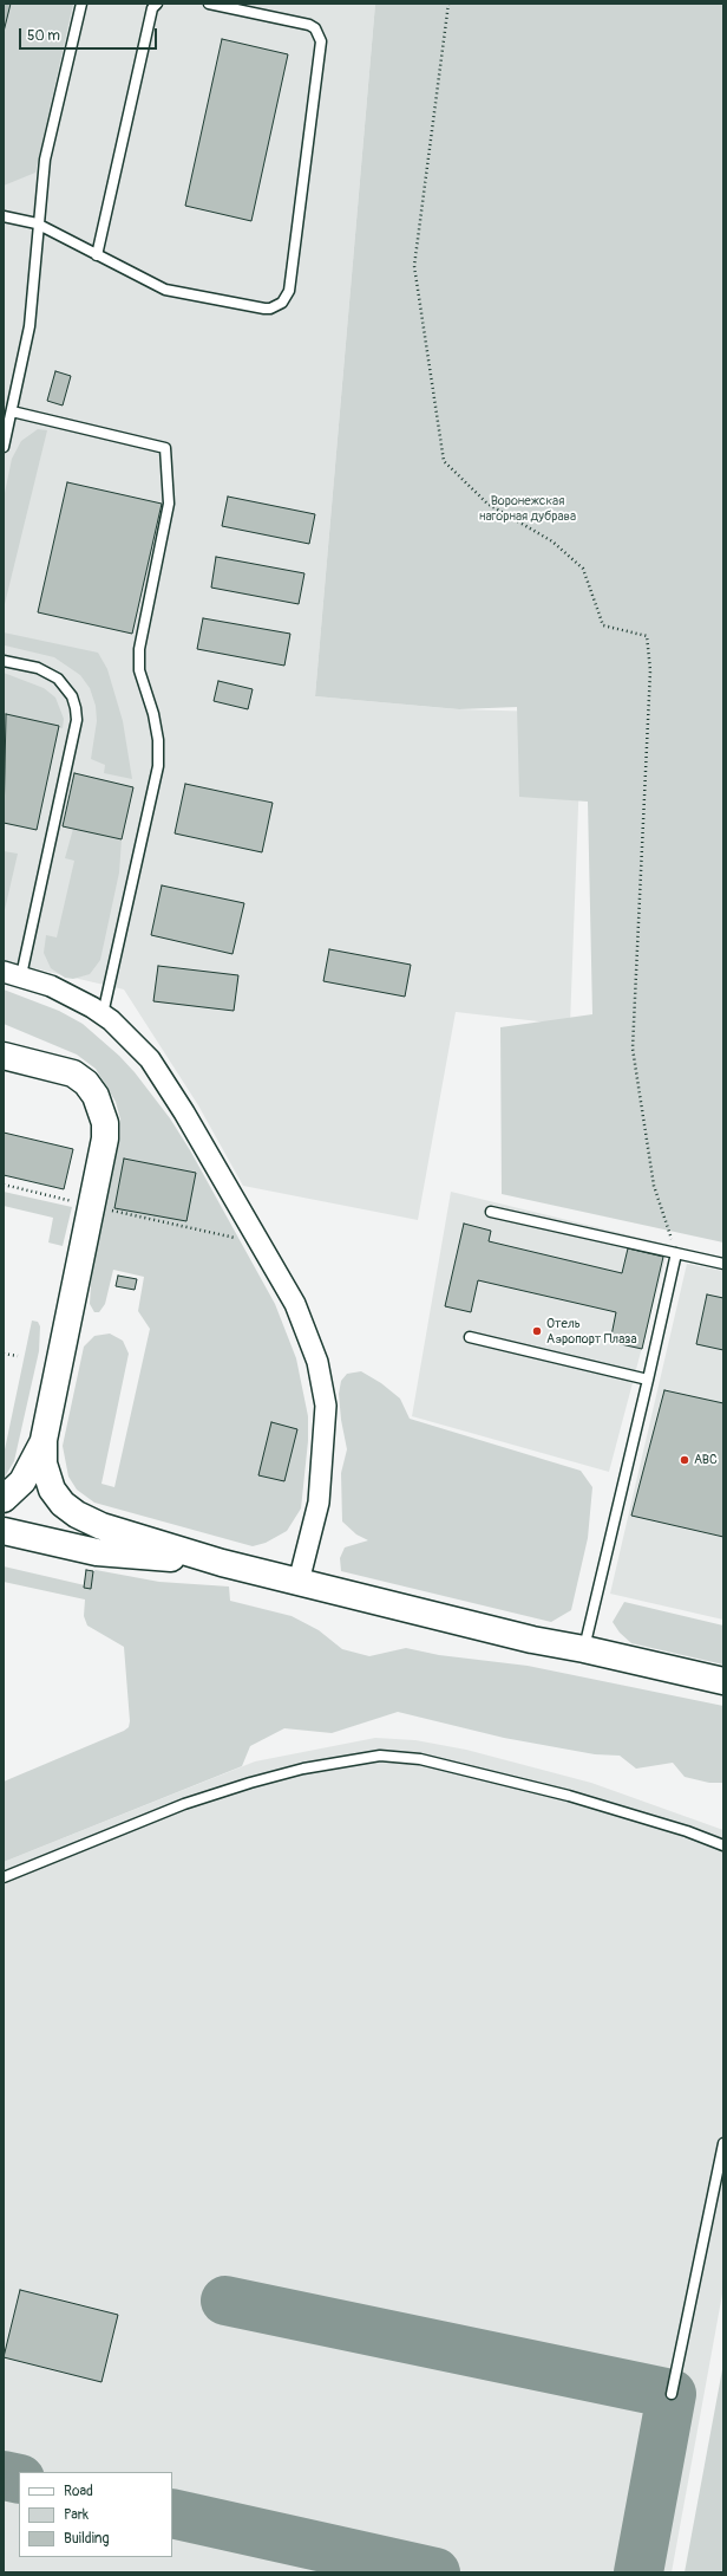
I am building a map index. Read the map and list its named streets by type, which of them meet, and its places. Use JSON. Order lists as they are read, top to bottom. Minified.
{"parks":["Воронежская нагорная дубрава"],"places":["Отель Аэропорт Плаза","ABC"],"legend":["Road","Park","Building"],"scale_bar":"50 m"}
